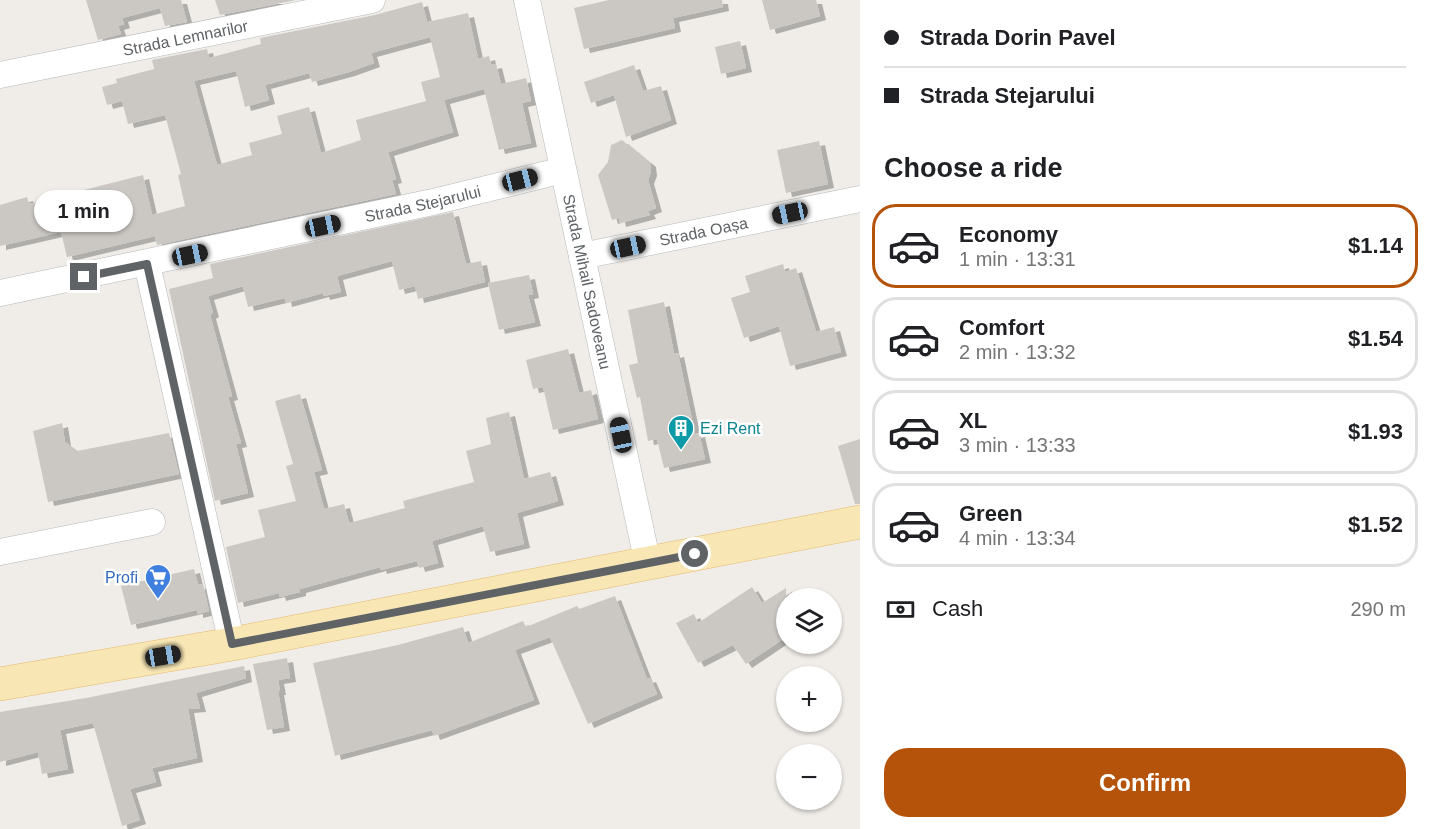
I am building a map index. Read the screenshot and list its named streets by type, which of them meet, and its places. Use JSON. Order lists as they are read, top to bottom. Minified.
{"streets":{"street":["Strada Lemnarilor","Strada Stejarului","Strada Oașa","Strada Mihail Sadoveanu"]},"crossings":[["Strada Stejarului","Strada Mihail Sadoveanu"],["Strada Oașa","Strada Mihail Sadoveanu"]],"places":{"building":["Ezi Rent"],"supermarket":["Profi"]},"page":{"banner":["Strada Dorin Pavel","Strada Stejarului"],"heading":"Choose a ride","bubble":"1 min","list":[{"name":"Economy","note":"1 min · 13:31","value":"$1.14"},{"name":"Comfort","note":"2 min · 13:32","value":"$1.54"},{"name":"XL","note":"3 min · 13:33","value":"$1.93"},{"name":"Green","note":"4 min · 13:34","value":"$1.52"}],"pay":["Cash","290 m"],"map_buttons":["+","−"],"buttons":"Confirm"}}
